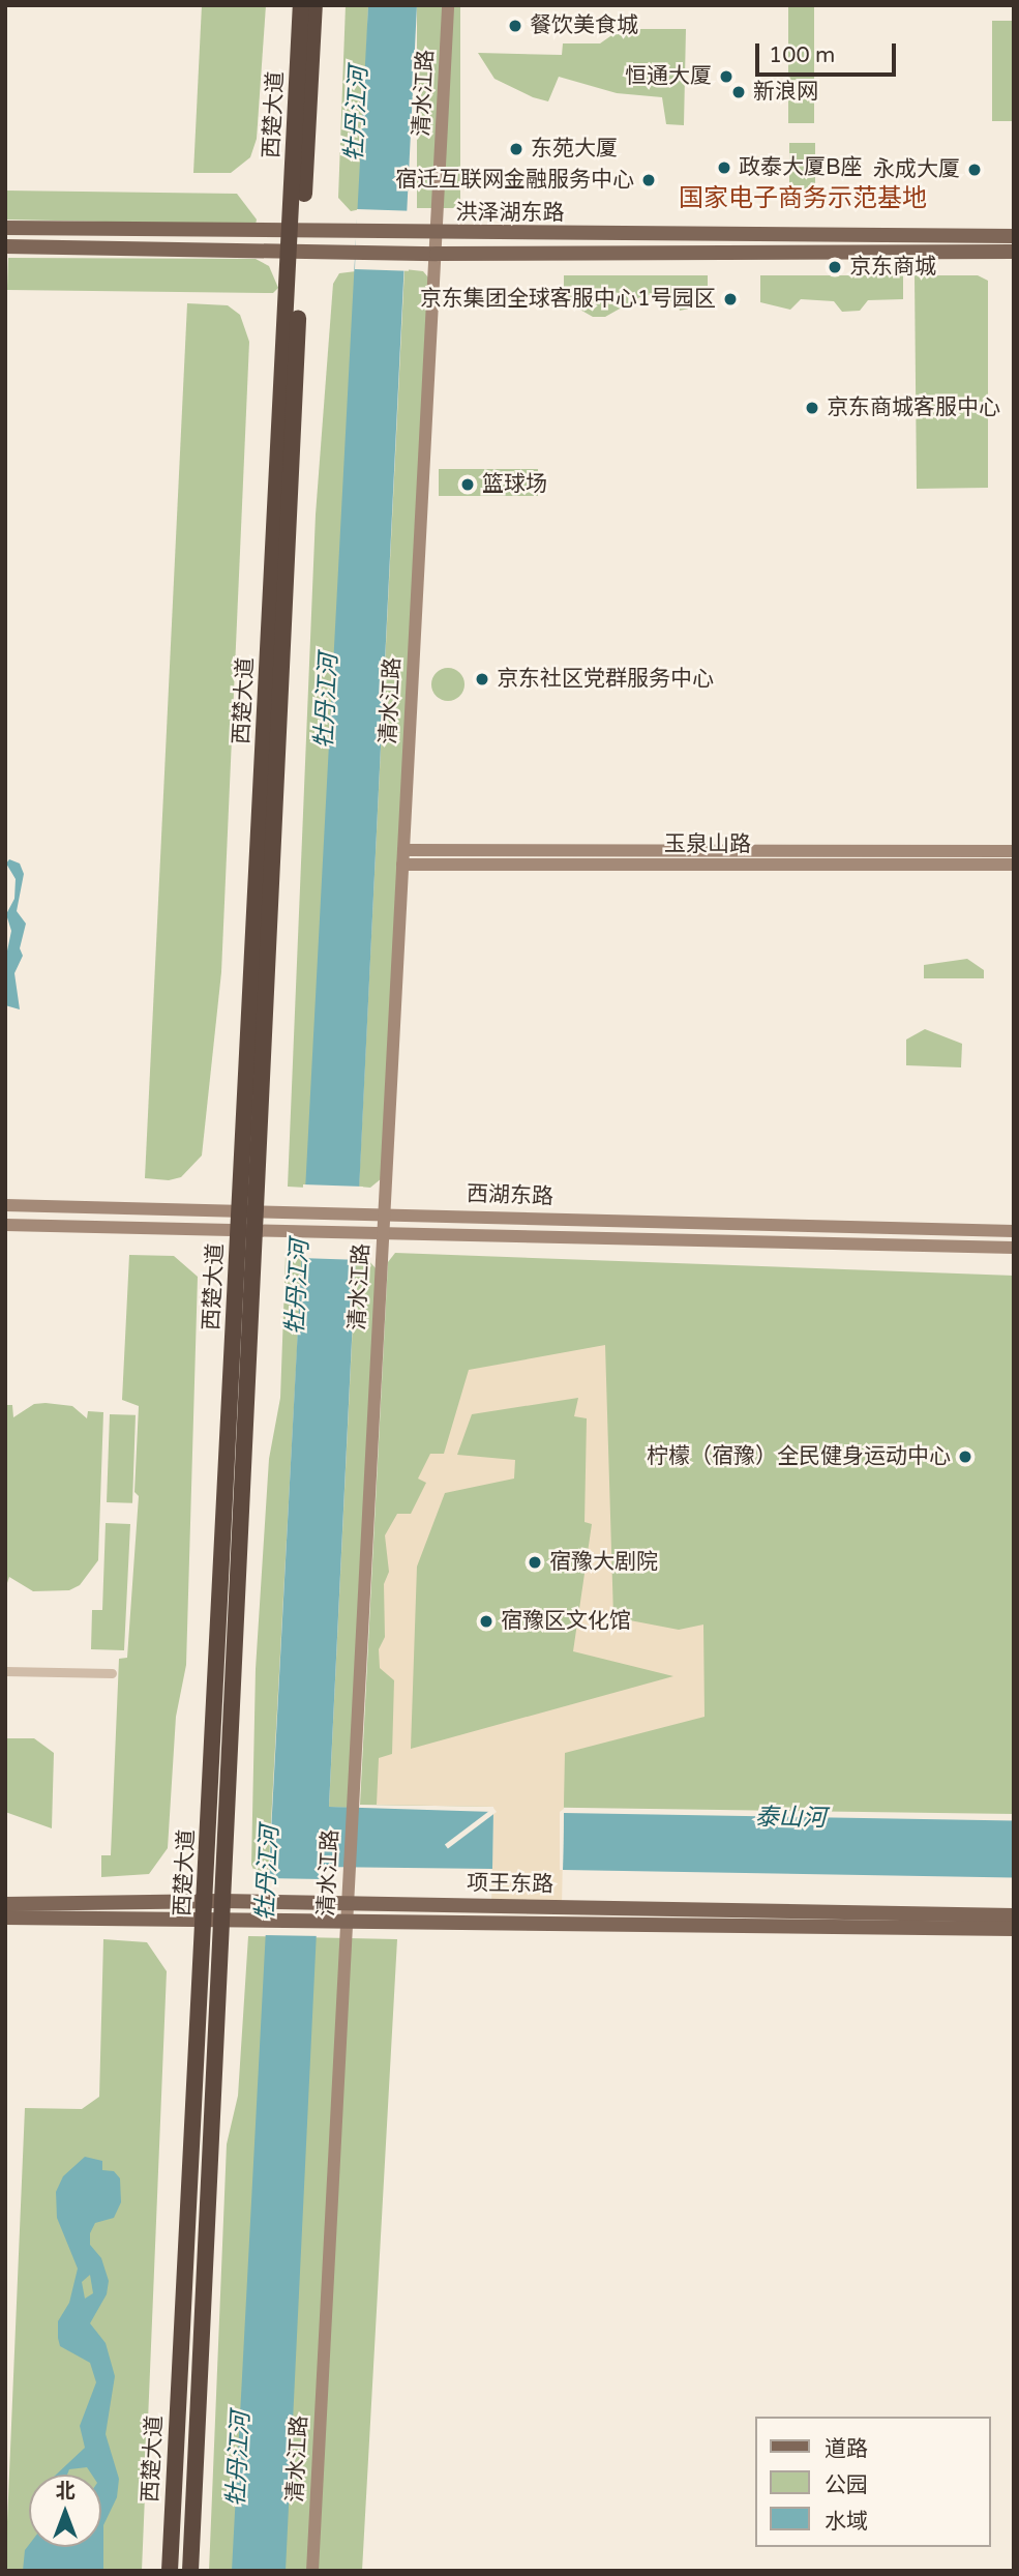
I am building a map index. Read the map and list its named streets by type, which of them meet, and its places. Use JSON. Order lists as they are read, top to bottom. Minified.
{"streets":{"highway":["西楚大道"],"main road":["洪泽湖东路","项王东路"],"street":["清水江路","玉泉山路","西湖东路"]},"crossings":[["清水江路","洪泽湖东路"],["清水江路","玉泉山路"],["清水江路","西湖东路"],["清水江路","项王东路"],["西楚大道","洪泽湖东路"],["西楚大道","西湖东路"],["西楚大道","项王东路"]],"districts":["国家电子商务示范基地"],"water":["牡丹江河","泰山河"],"places":["餐饮美食城","恒通大厦","新浪网","东苑大厦","政泰大厦B座","永成大厦","宿迁互联网金融服务中心","京东商城","京东集团全球客服中心1号园区","京东商城客服中心","篮球场","京东社区党群服务中心","柠檬（宿豫）全民健身运动中心","宿豫大剧院","宿豫区文化馆"],"legend":["道路","公园","水域"],"scale_bar":"100 m","north":"top"}
